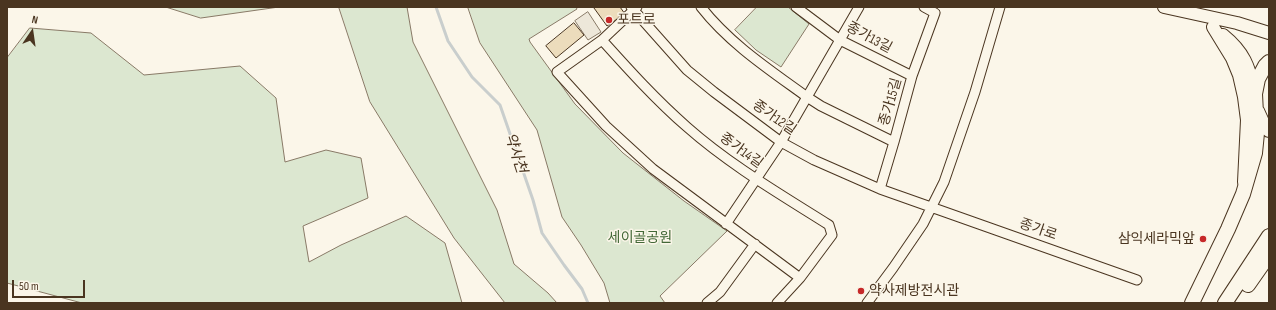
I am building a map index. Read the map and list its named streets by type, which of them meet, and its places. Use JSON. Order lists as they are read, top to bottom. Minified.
{"streets":{"street":["종가13길","종가15길","종가12길","종가14길","종가로"]},"crossings":[["종가13길","종가15길"],["종가12길","종가로"]],"water":["약사천"],"parks":["세이골공원"],"places":["포트로","삼익세라믹앞","약사제방전시관"],"scale_bar":"50 m","north":"top"}
